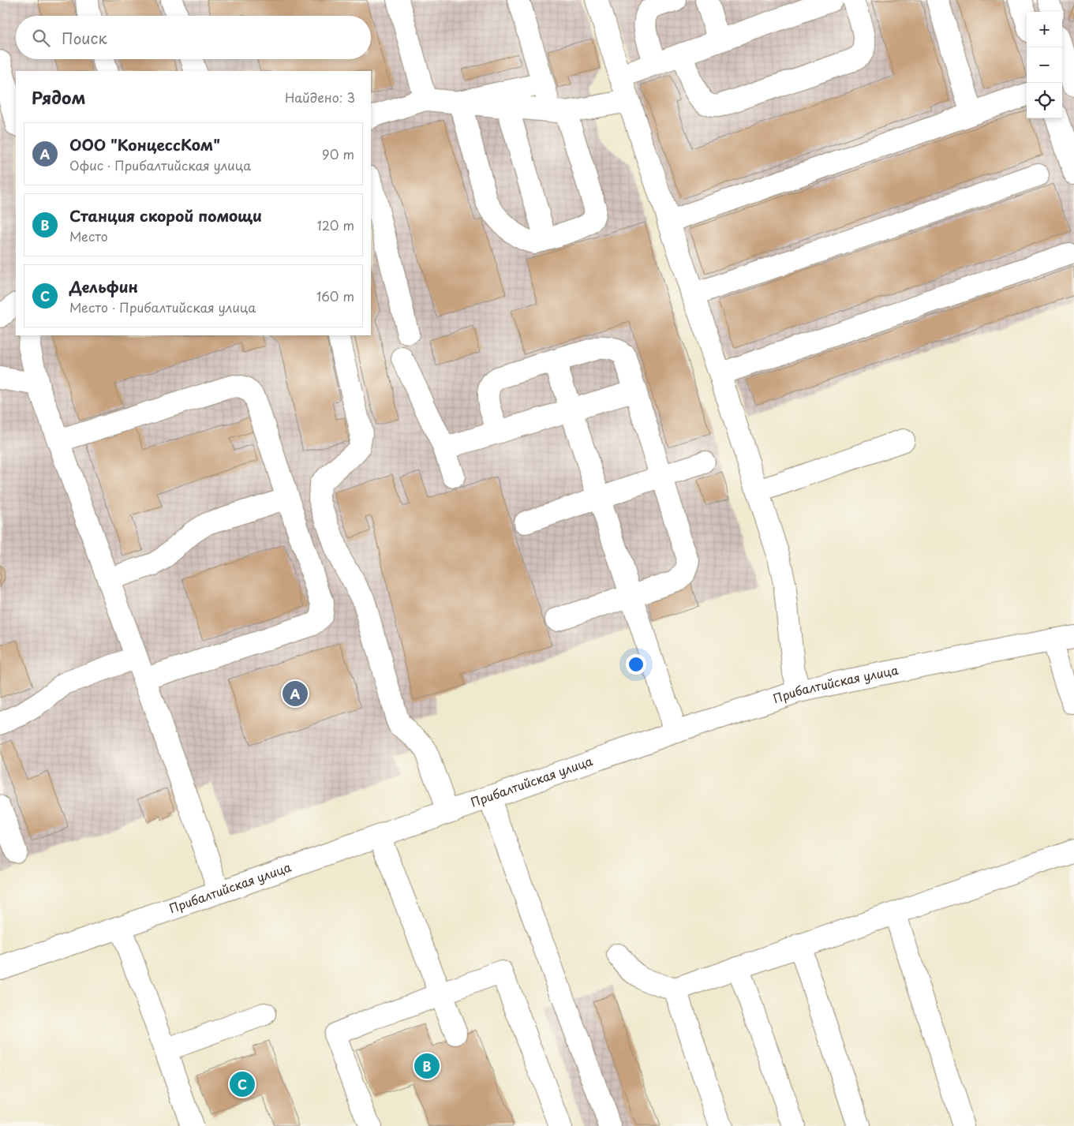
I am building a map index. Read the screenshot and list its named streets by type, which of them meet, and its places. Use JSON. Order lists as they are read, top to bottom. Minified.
{"streets":{"street":["Прибалтийская улица"]},"page":{"map_buttons":["+","−"],"search":"Поиск","heading":["Рядом","Найдено: 3"],"list":[{"mark":"A","name":"ООО \"КонцессКом\"","note":"Офис · Прибалтийская улица","value":"90 m"},{"mark":"B","name":"Станция скорой помощи","note":"Место","value":"120 m"},{"mark":"C","name":"Дельфин","note":"Место · Прибалтийская улица","value":"160 m"}],"pins":["A","B","C"]}}
